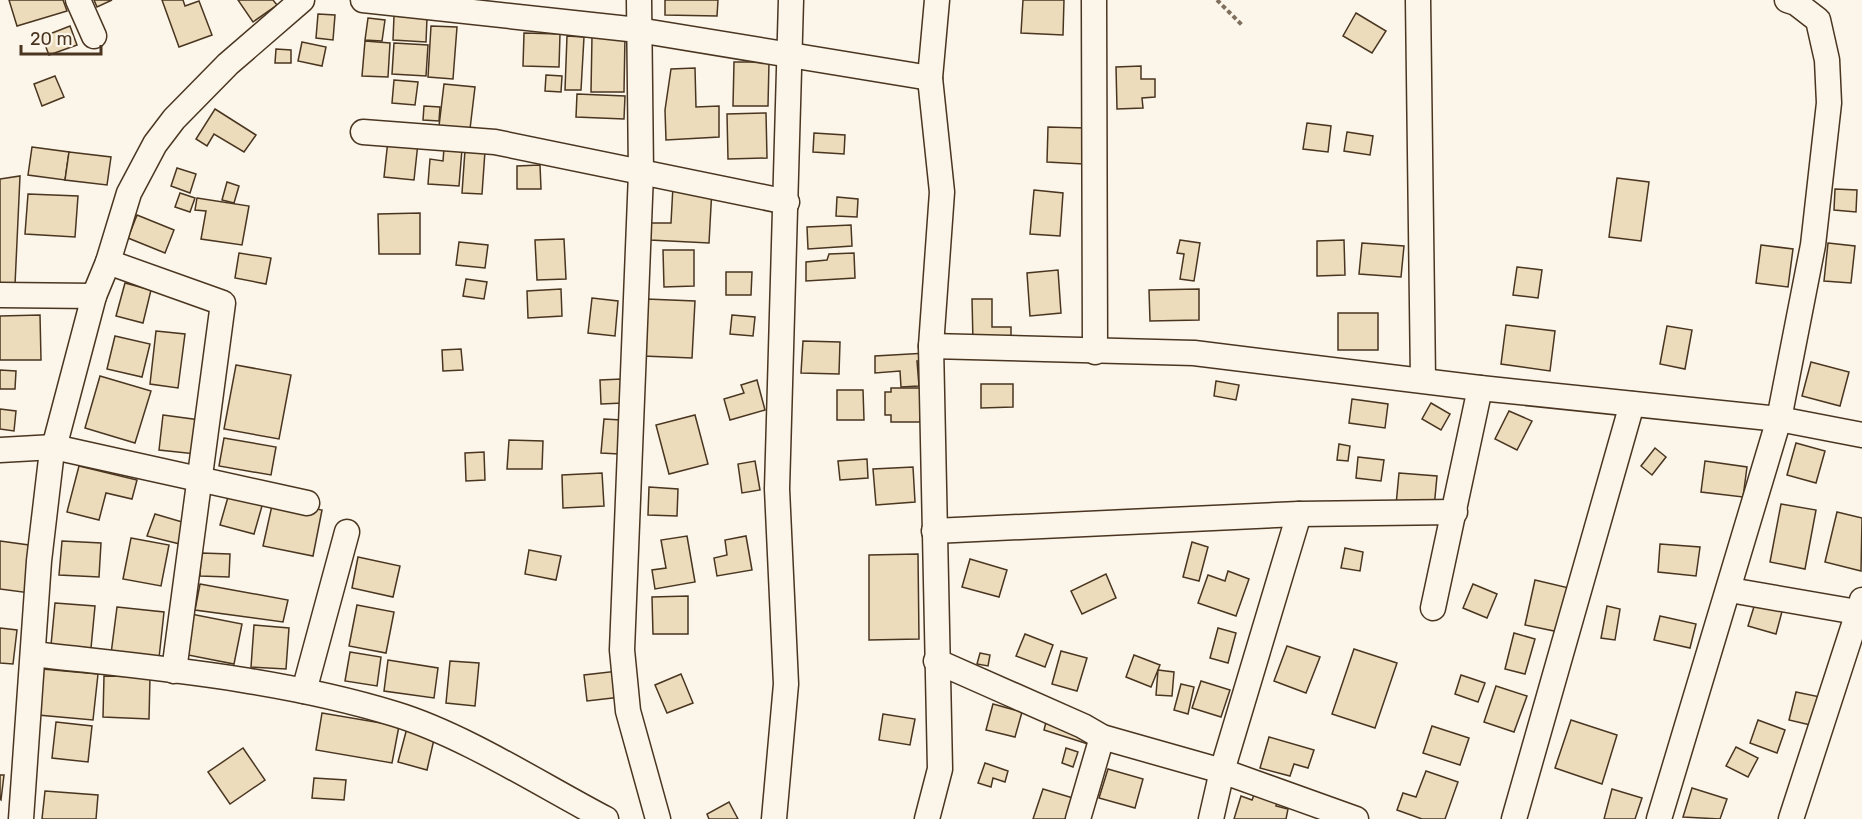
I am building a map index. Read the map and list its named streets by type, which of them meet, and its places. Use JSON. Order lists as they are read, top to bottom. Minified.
{"scale_bar":"20 m"}
